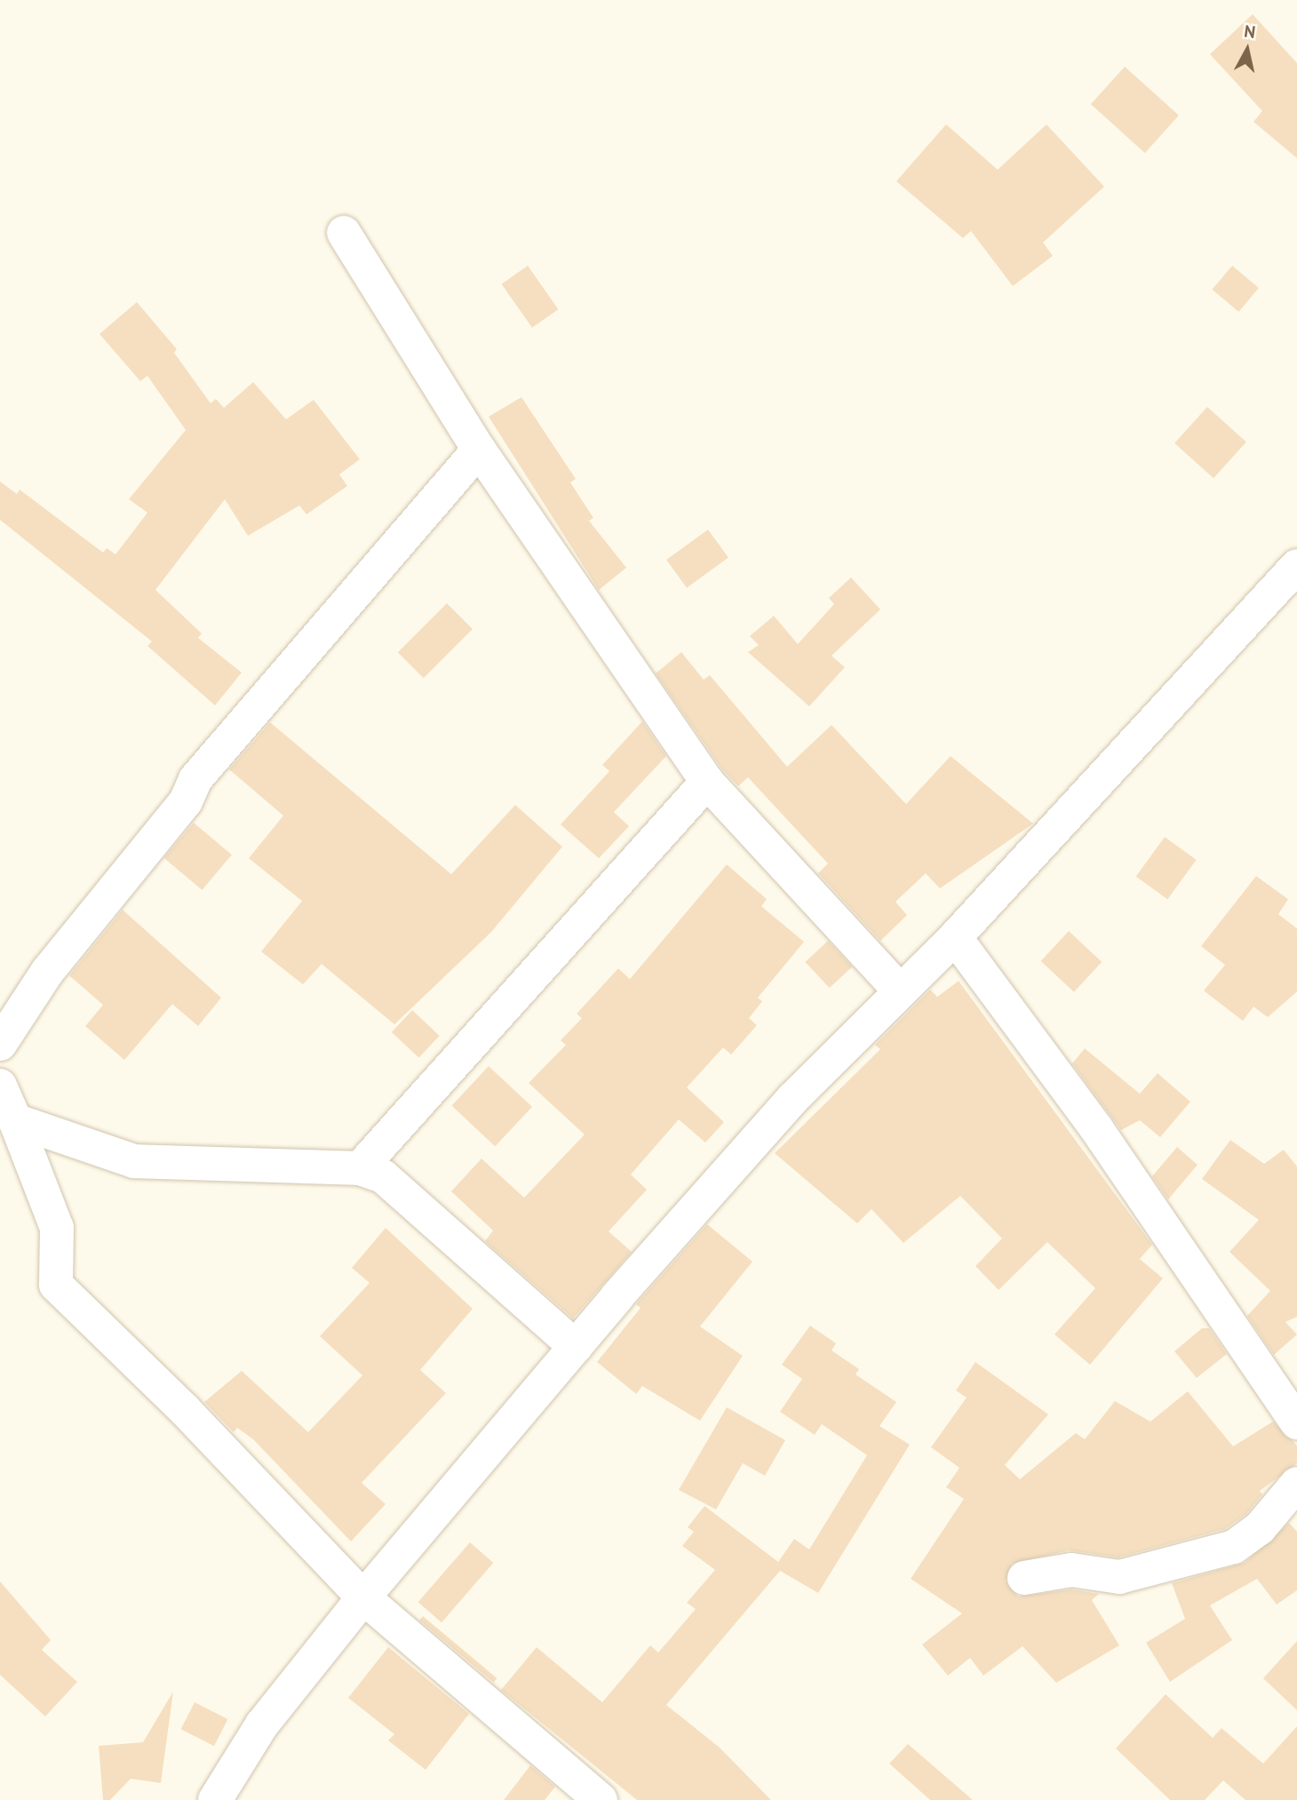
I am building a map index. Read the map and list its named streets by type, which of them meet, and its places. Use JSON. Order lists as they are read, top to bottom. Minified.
{"north":"top"}
